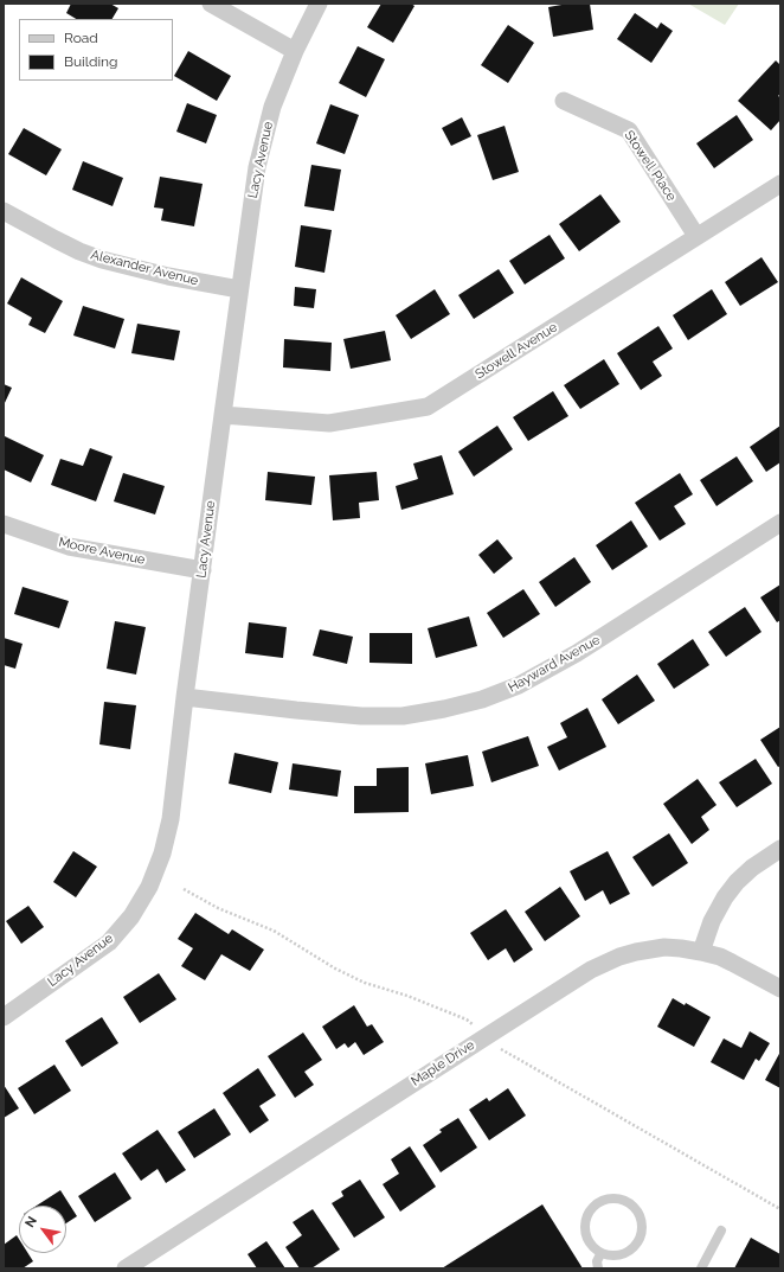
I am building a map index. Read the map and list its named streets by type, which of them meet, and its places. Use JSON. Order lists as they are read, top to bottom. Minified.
{"streets":{"street":["Lacy Avenue","Stowell Place","Alexander Avenue","Stowell Avenue","Moore Avenue","Hayward Avenue","Maple Drive"]},"crossings":[["Lacy Avenue","Alexander Avenue"],["Lacy Avenue","Stowell Avenue"],["Lacy Avenue","Moore Avenue"],["Lacy Avenue","Hayward Avenue"],["Stowell Place","Stowell Avenue"]],"legend":["Road","Building"],"north":"top left"}
